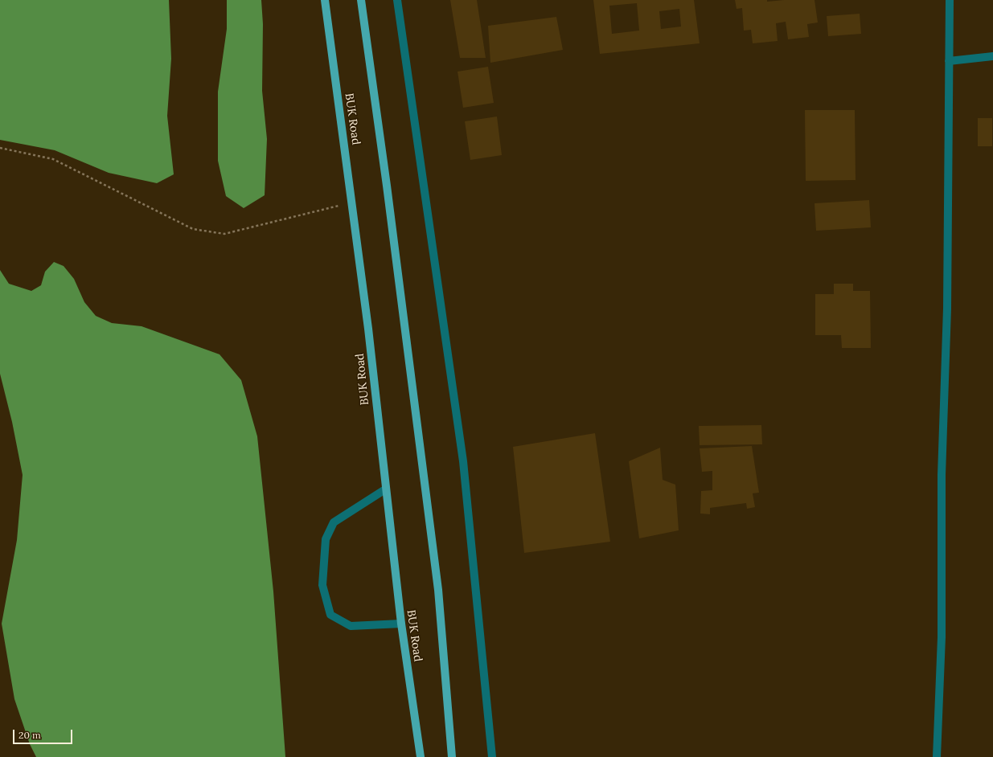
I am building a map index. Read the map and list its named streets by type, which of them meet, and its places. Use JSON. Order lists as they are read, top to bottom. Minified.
{"streets":{"main road":["BUK Road"]},"scale_bar":"20 m"}
